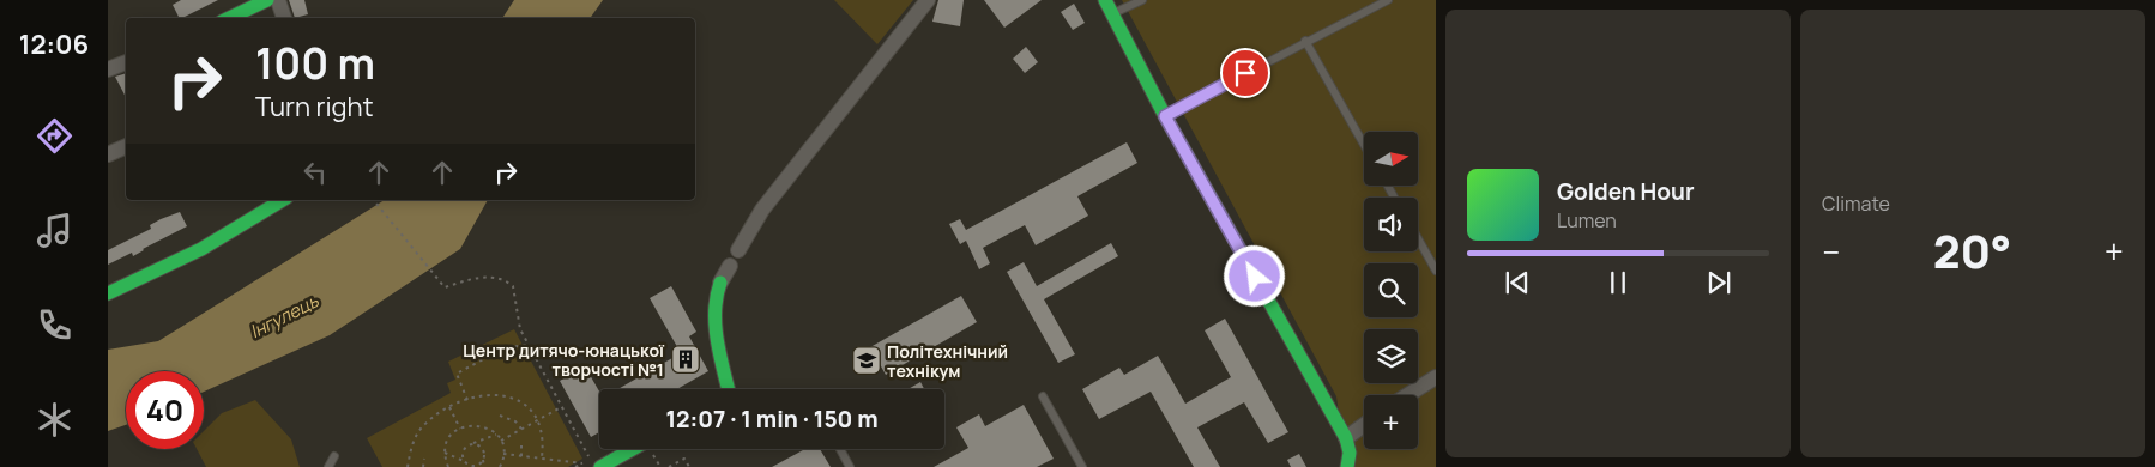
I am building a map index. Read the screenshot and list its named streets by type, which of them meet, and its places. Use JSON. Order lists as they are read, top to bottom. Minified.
{"water":["Інгулець"],"places":{"building":["Центр дитячо-юнацької творчості №1"],"school or university":["Політехнічний технікум"]},"north":"right","page":{"tabs":"12:06","tile":"Climate","turn":["100 m","Turn right"],"map_buttons":"+","song":["Golden Hour","Lumen"],"heat":["−","20°","+"],"limit":"40","trip":"12:07 · 1 min · 150 m"}}
